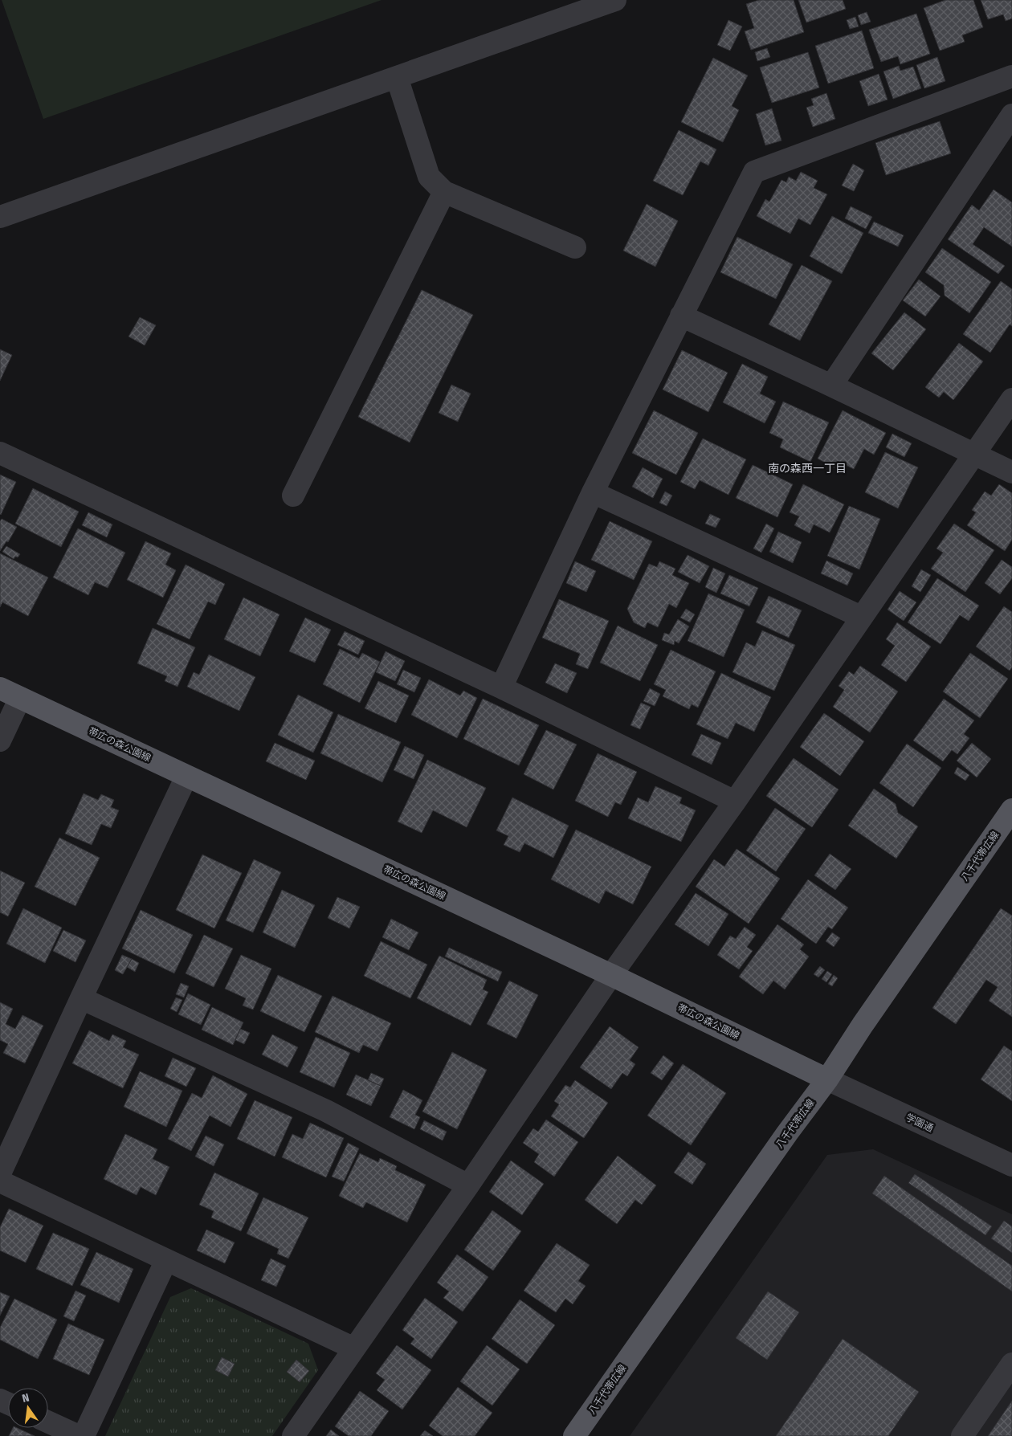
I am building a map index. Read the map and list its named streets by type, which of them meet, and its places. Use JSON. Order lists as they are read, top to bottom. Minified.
{"streets":{"main road":["帯広の森公園線","八千代帯広線"],"street":["学園通"]},"crossings":[["帯広の森公園線","八千代帯広線"],["帯広の森公園線","学園通"],["八千代帯広線","学園通"]],"districts":["南の森西一丁目"],"north":"top"}
